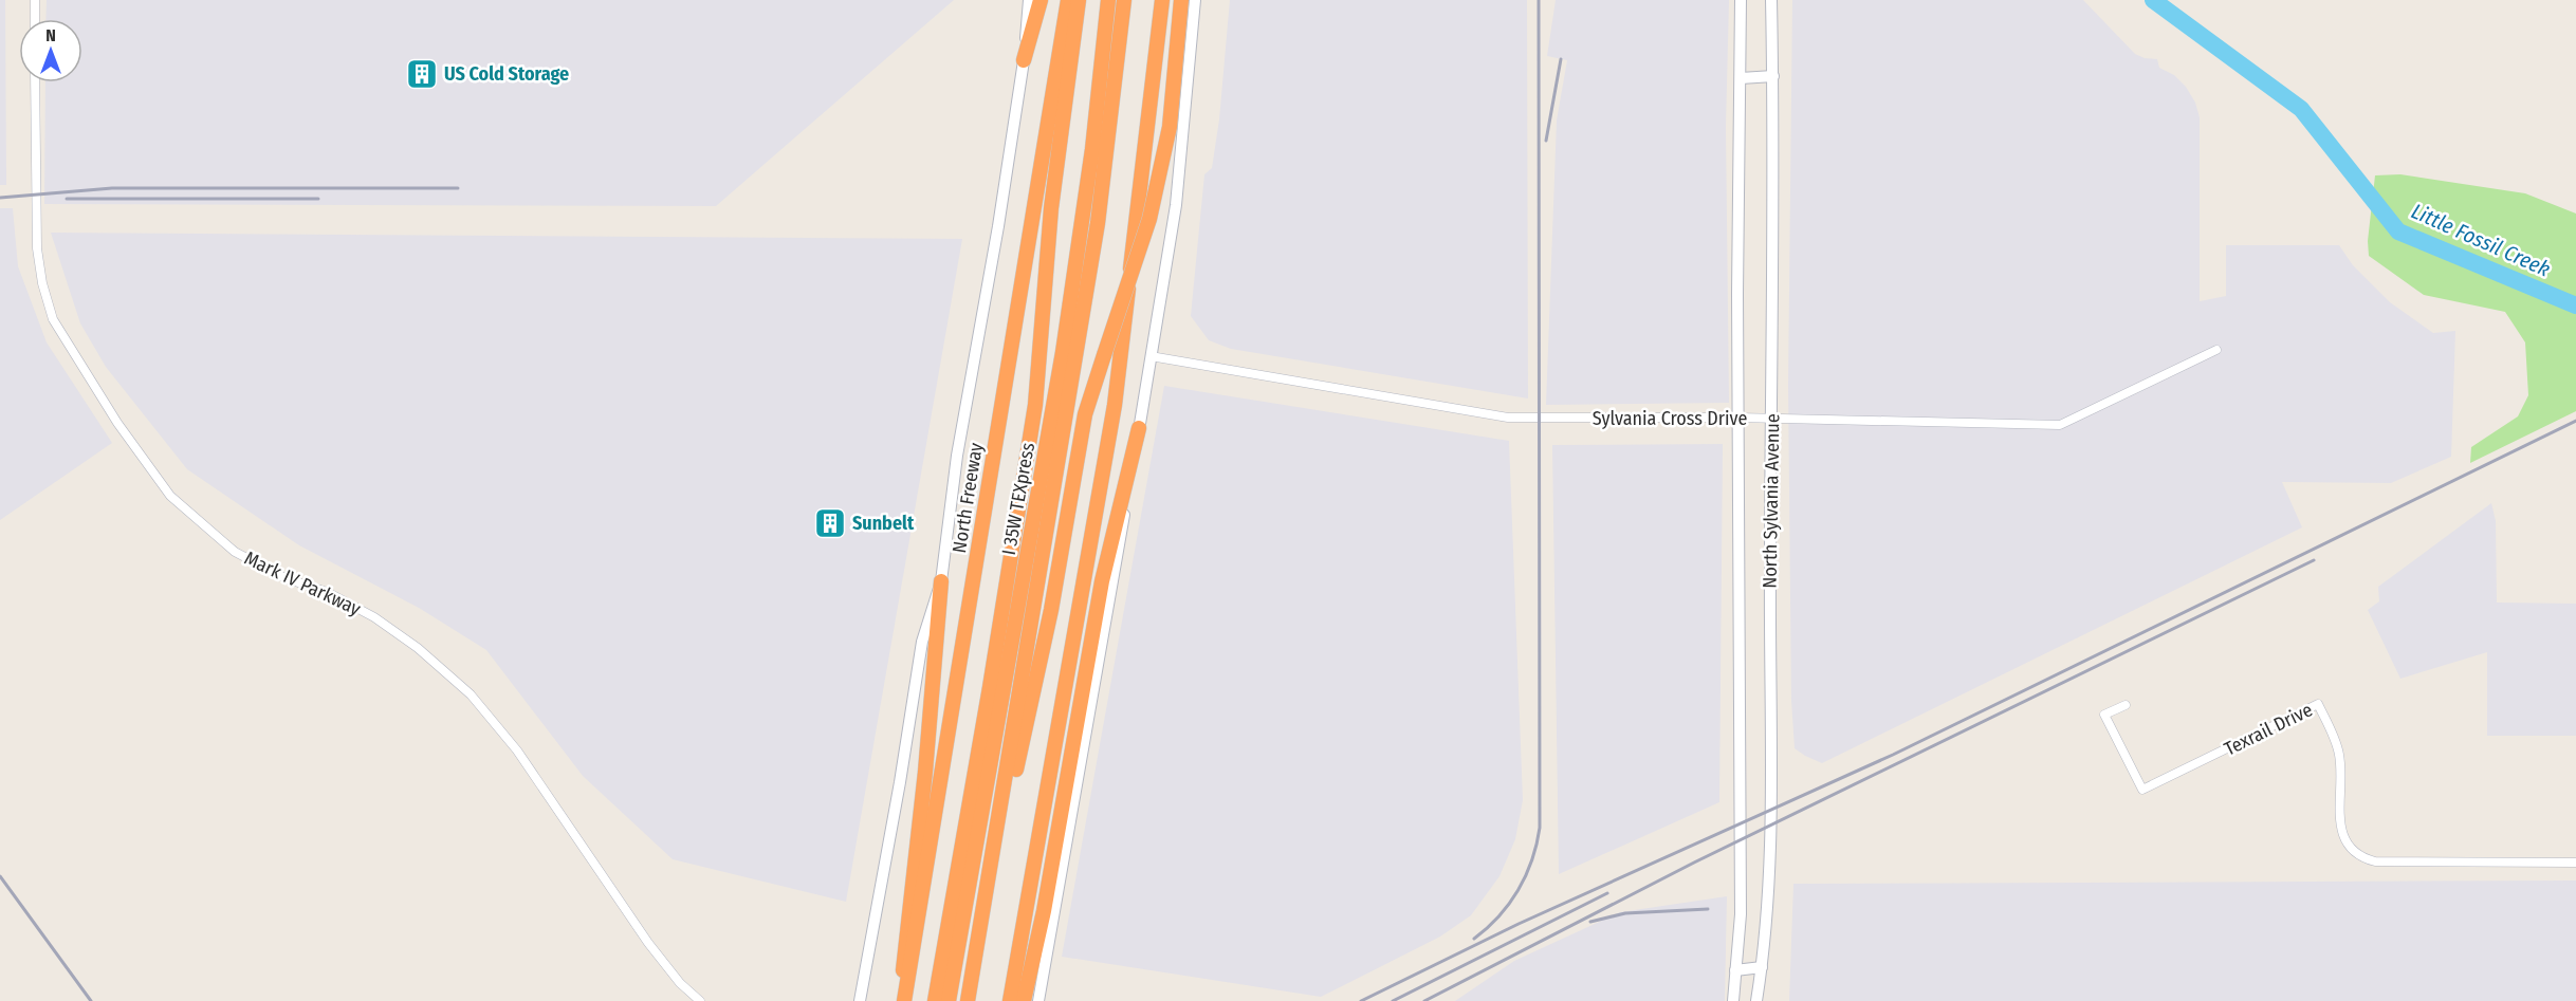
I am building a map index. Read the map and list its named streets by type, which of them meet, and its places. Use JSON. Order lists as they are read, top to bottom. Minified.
{"streets":{"highway":["North Freeway","I 35W TEXpress"],"main road":["North Sylvania Avenue"],"street":["Sylvania Cross Drive","Mark IV Parkway","Texrail Drive"]},"crossings":[["Sylvania Cross Drive","North Sylvania Avenue"]],"water":["Little Fossil Creek"],"places":{"building":["US Cold Storage","Sunbelt"]},"north":"top"}
